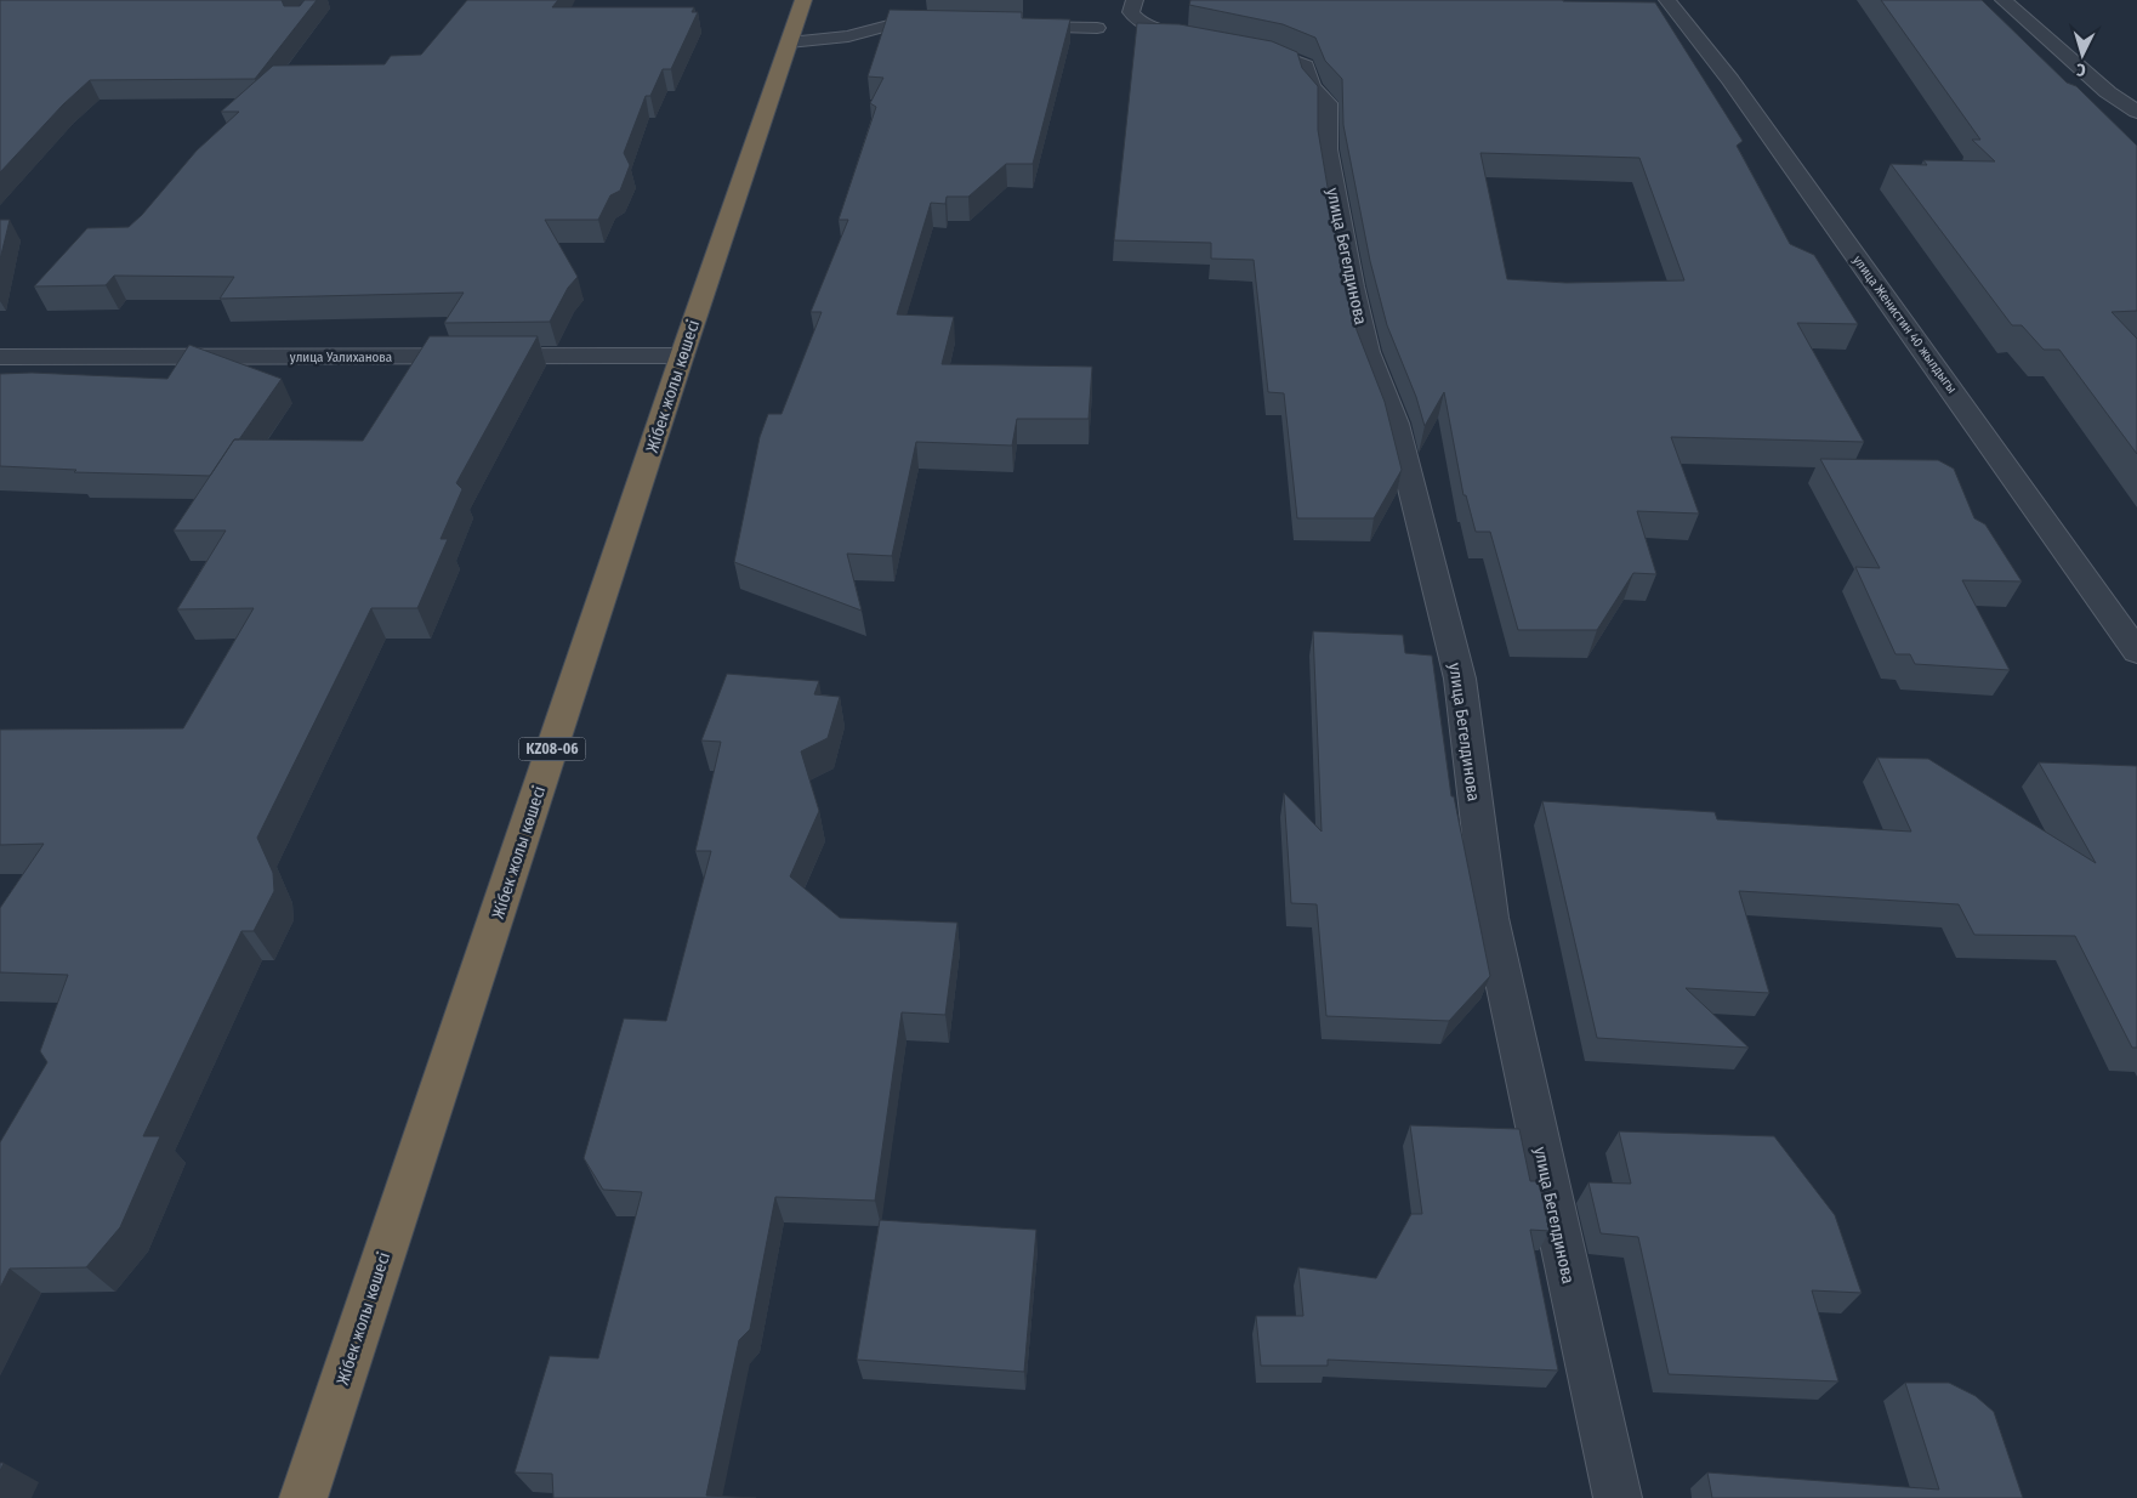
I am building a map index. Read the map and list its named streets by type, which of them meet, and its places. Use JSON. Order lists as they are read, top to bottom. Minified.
{"streets":{"highway":["Жібек жолы көшесі","KZ08-06"],"street":["улица Бегелдинова","улица Женистин 40 жылдыгы","улица Уалиханова"]},"crossings":[["улица Уалиханова","Жібек жолы көшесі"]],"north":"bottom"}
